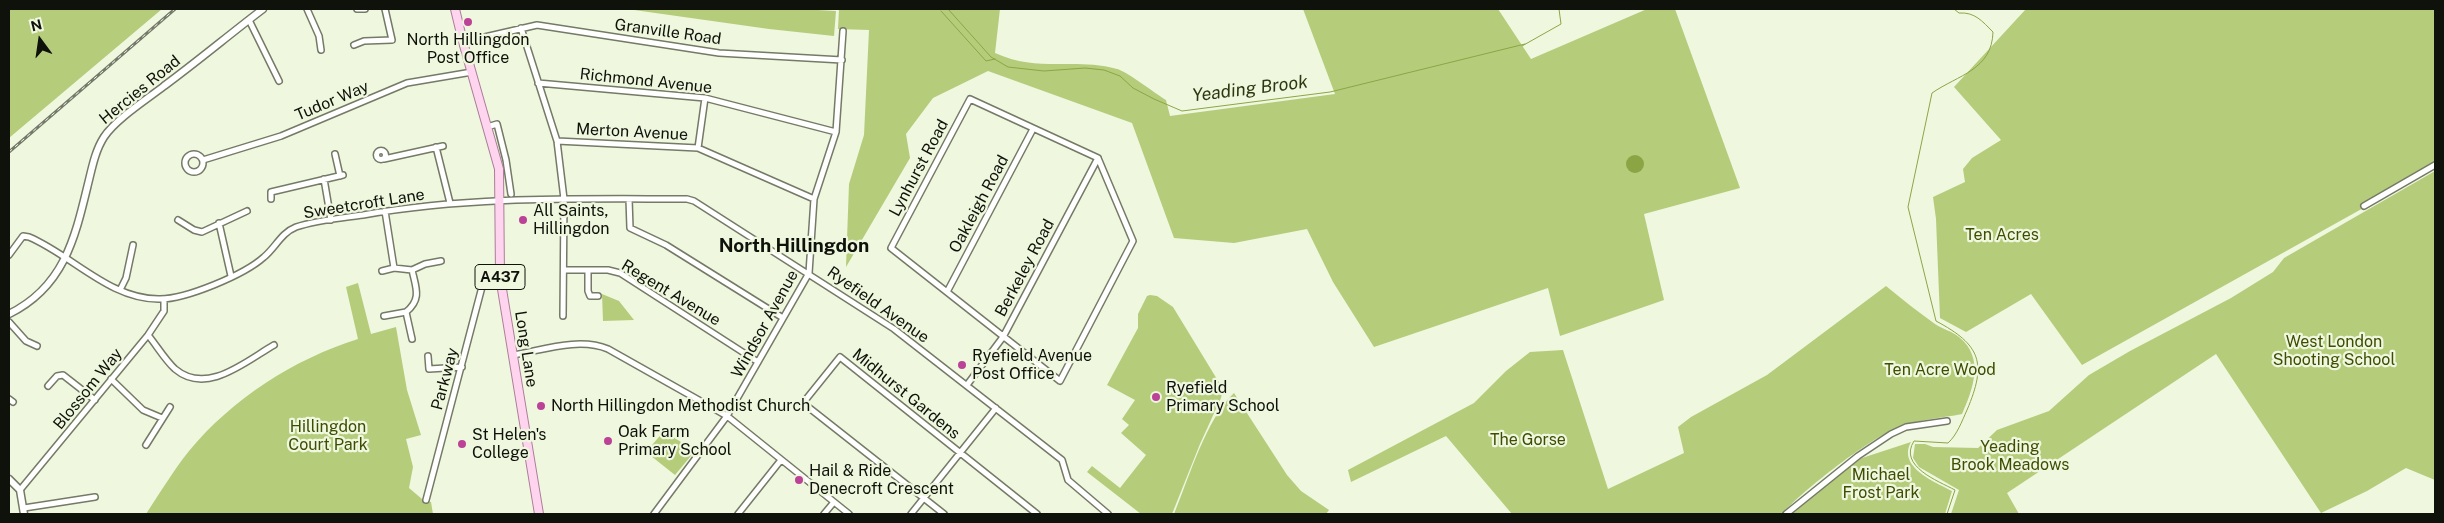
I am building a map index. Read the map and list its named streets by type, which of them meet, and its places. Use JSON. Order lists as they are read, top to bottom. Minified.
{"streets":{"main road":["A437","Long Lane"],"street":["Granville Road","Richmond Avenue","Hercies Road","Tudor Way","Merton Avenue","Lynhurst Road","Sweetcroft Lane","Oakleigh Road","Berkeley Road","Regent Avenue","Ryefield Avenue","Windsor Avenue","Parkway","Blossom Way","Midhurst Gardens"]},"crossings":[["Granville Road","Windsor Avenue"],["Granville Road","Long Lane"],["Richmond Avenue","Windsor Avenue"],["Hercies Road","Sweetcroft Lane"],["Tudor Way","Long Lane"],["Merton Avenue","Windsor Avenue"],["Lynhurst Road","Oakleigh Road"],["Sweetcroft Lane","Ryefield Avenue"],["Sweetcroft Lane","Long Lane"],["Sweetcroft Lane","Blossom Way"],["Berkeley Road","Ryefield Avenue"],["Regent Avenue","Windsor Avenue"],["Ryefield Avenue","Windsor Avenue"],["Ryefield Avenue","Long Lane"],["Long Lane","Parkway"]],"districts":["North Hillingdon"],"water":["Yeading Brook"],"parks":["Ten Acres","West London Shooting School","Ten Acre Wood","Hillingdon Court Park","The Gorse","Yeading Brook Meadows","Michael Frost Park"],"places":["North Hillingdon Post Office","All Saints, Hillingdon","Ryefield Avenue Post Office","Ryefield Primary School","North Hillingdon Methodist Church","Oak Farm Primary School","St Helen's College","Hail & Ride Denecroft Crescent"],"north":"top"}
